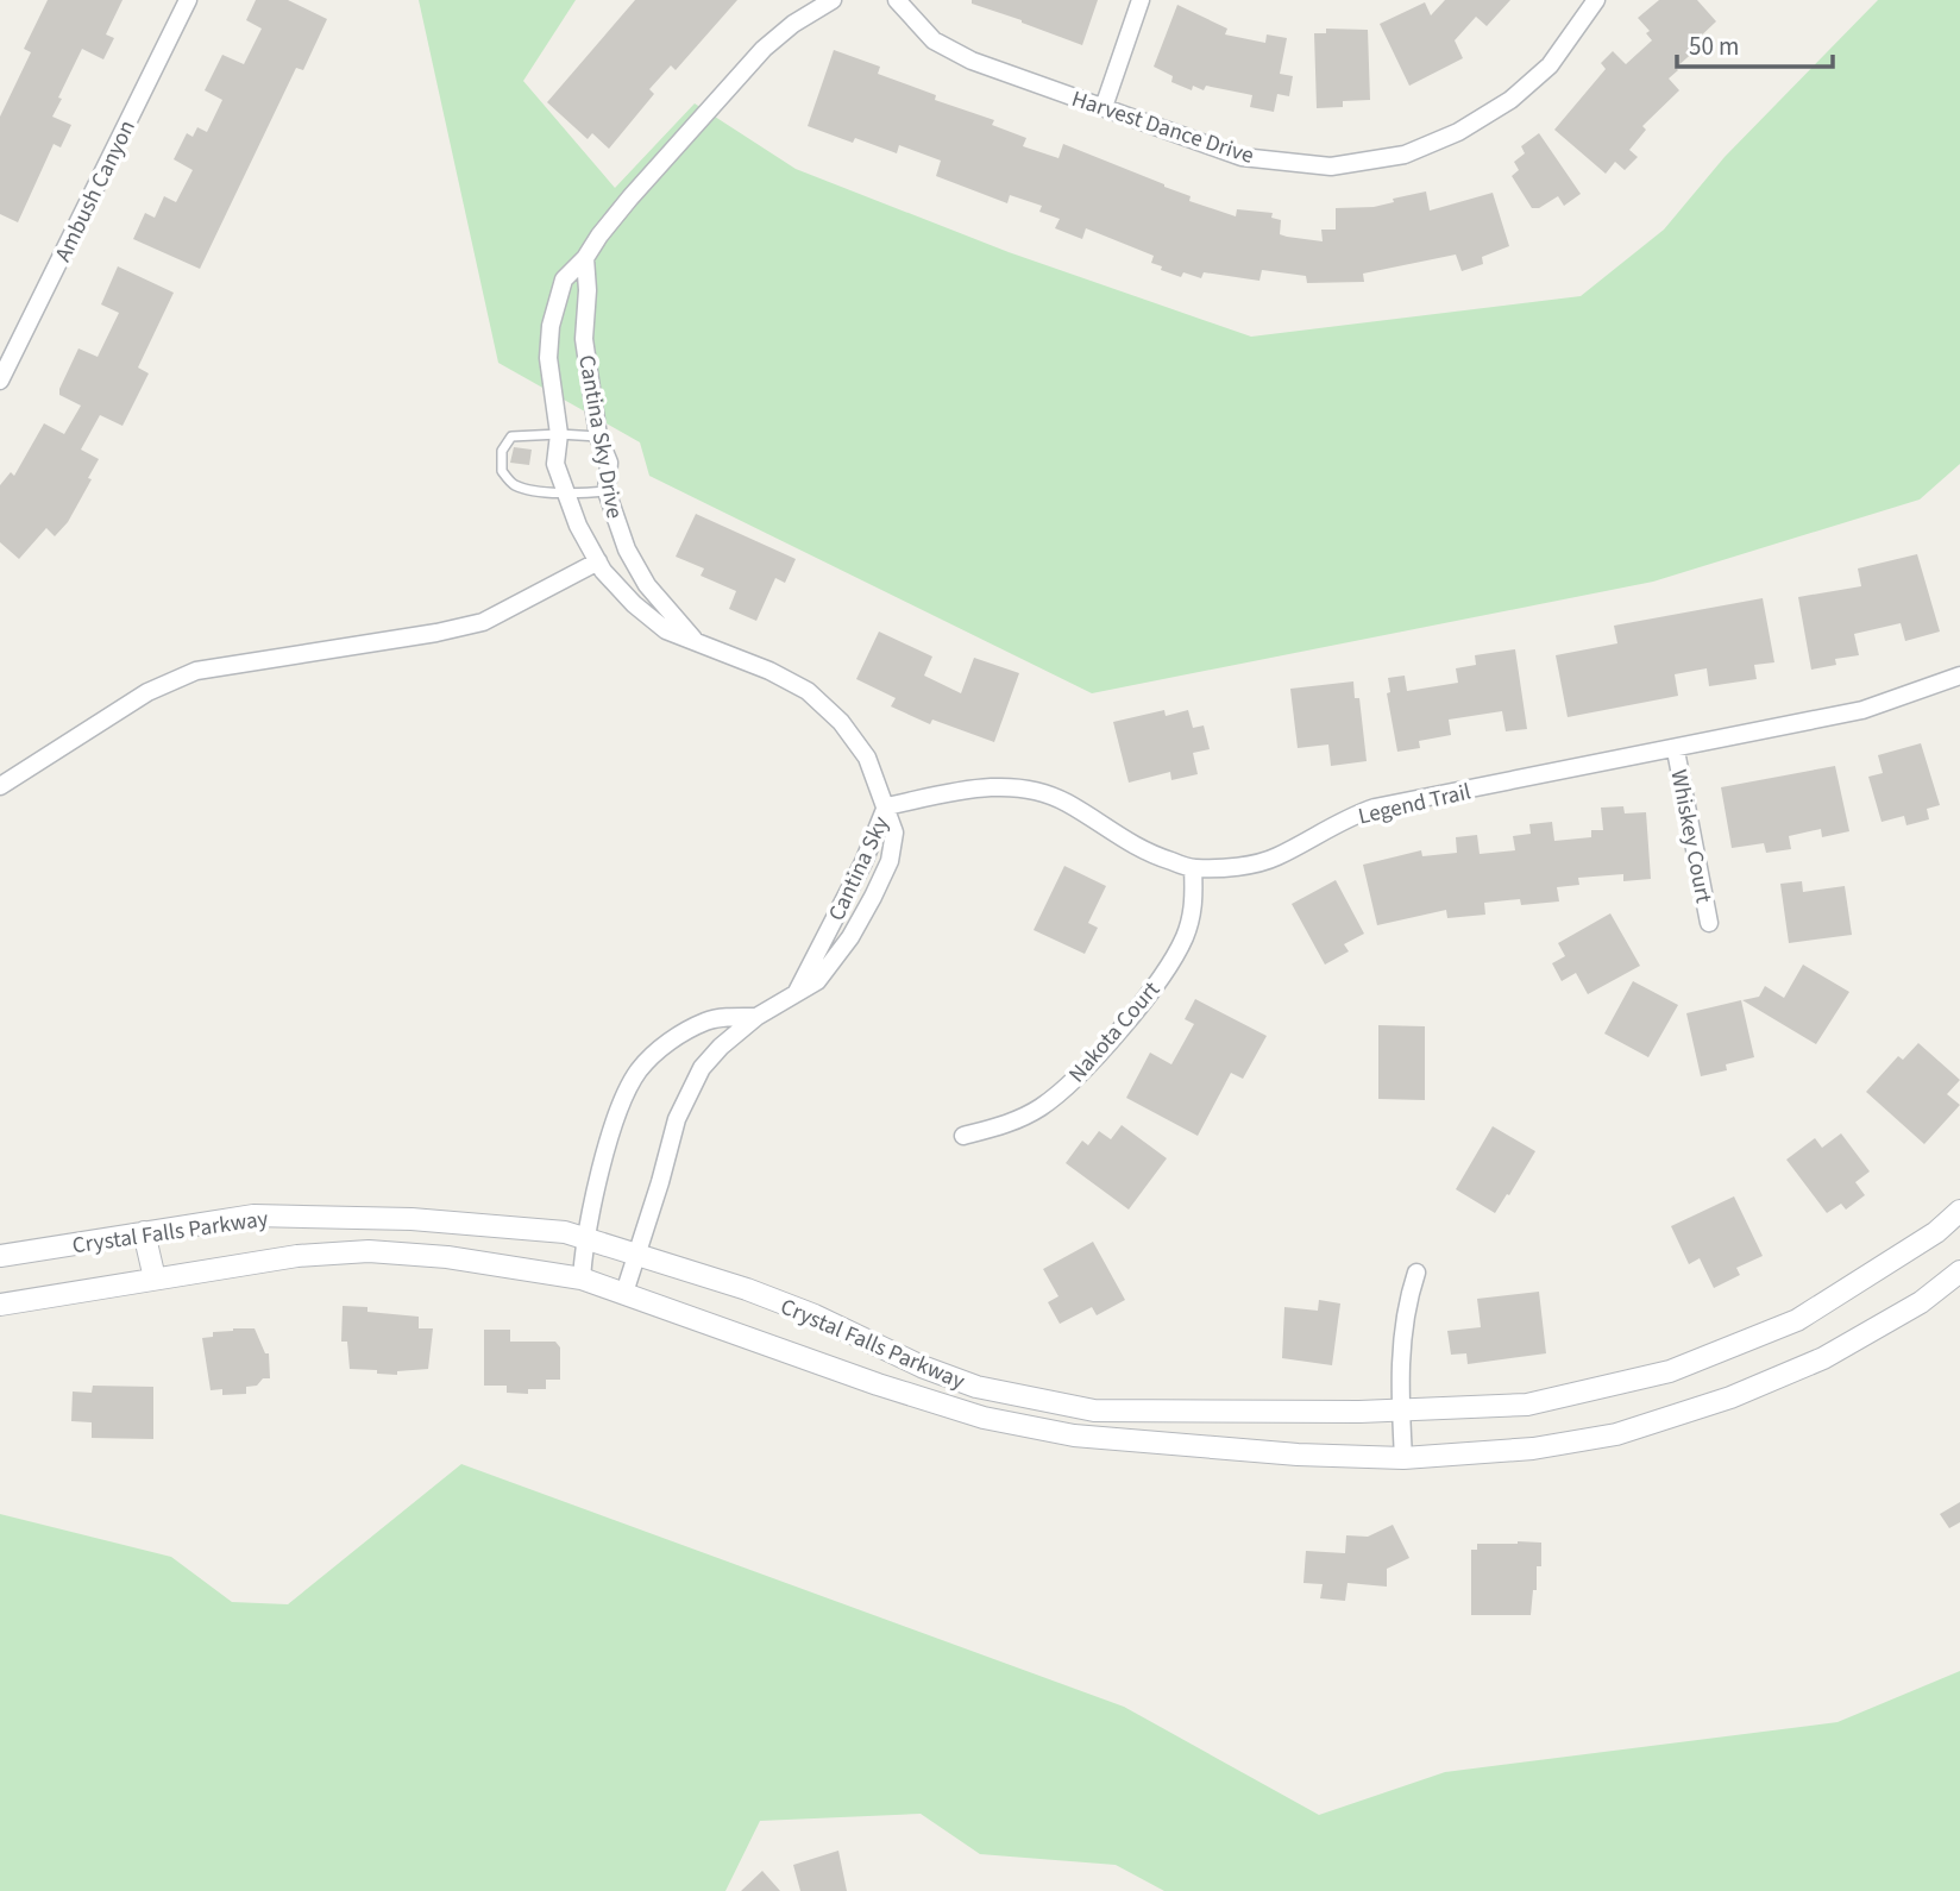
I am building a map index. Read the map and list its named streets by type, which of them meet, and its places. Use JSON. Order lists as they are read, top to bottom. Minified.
{"streets":{"street":["Harvest Dance Drive","Ambush Canyon","Cantina Sky Drive","Legend Trail","Whiskey Court","Cantina Sky","Nakota Court","Crystal Falls Parkway"]},"crossings":[["Cantina Sky Drive","Legend Trail"],["Cantina Sky Drive","Cantina Sky"],["Legend Trail","Whiskey Court"],["Legend Trail","Cantina Sky"],["Legend Trail","Nakota Court"],["Cantina Sky","Crystal Falls Parkway"]],"scale_bar":"50 m"}
